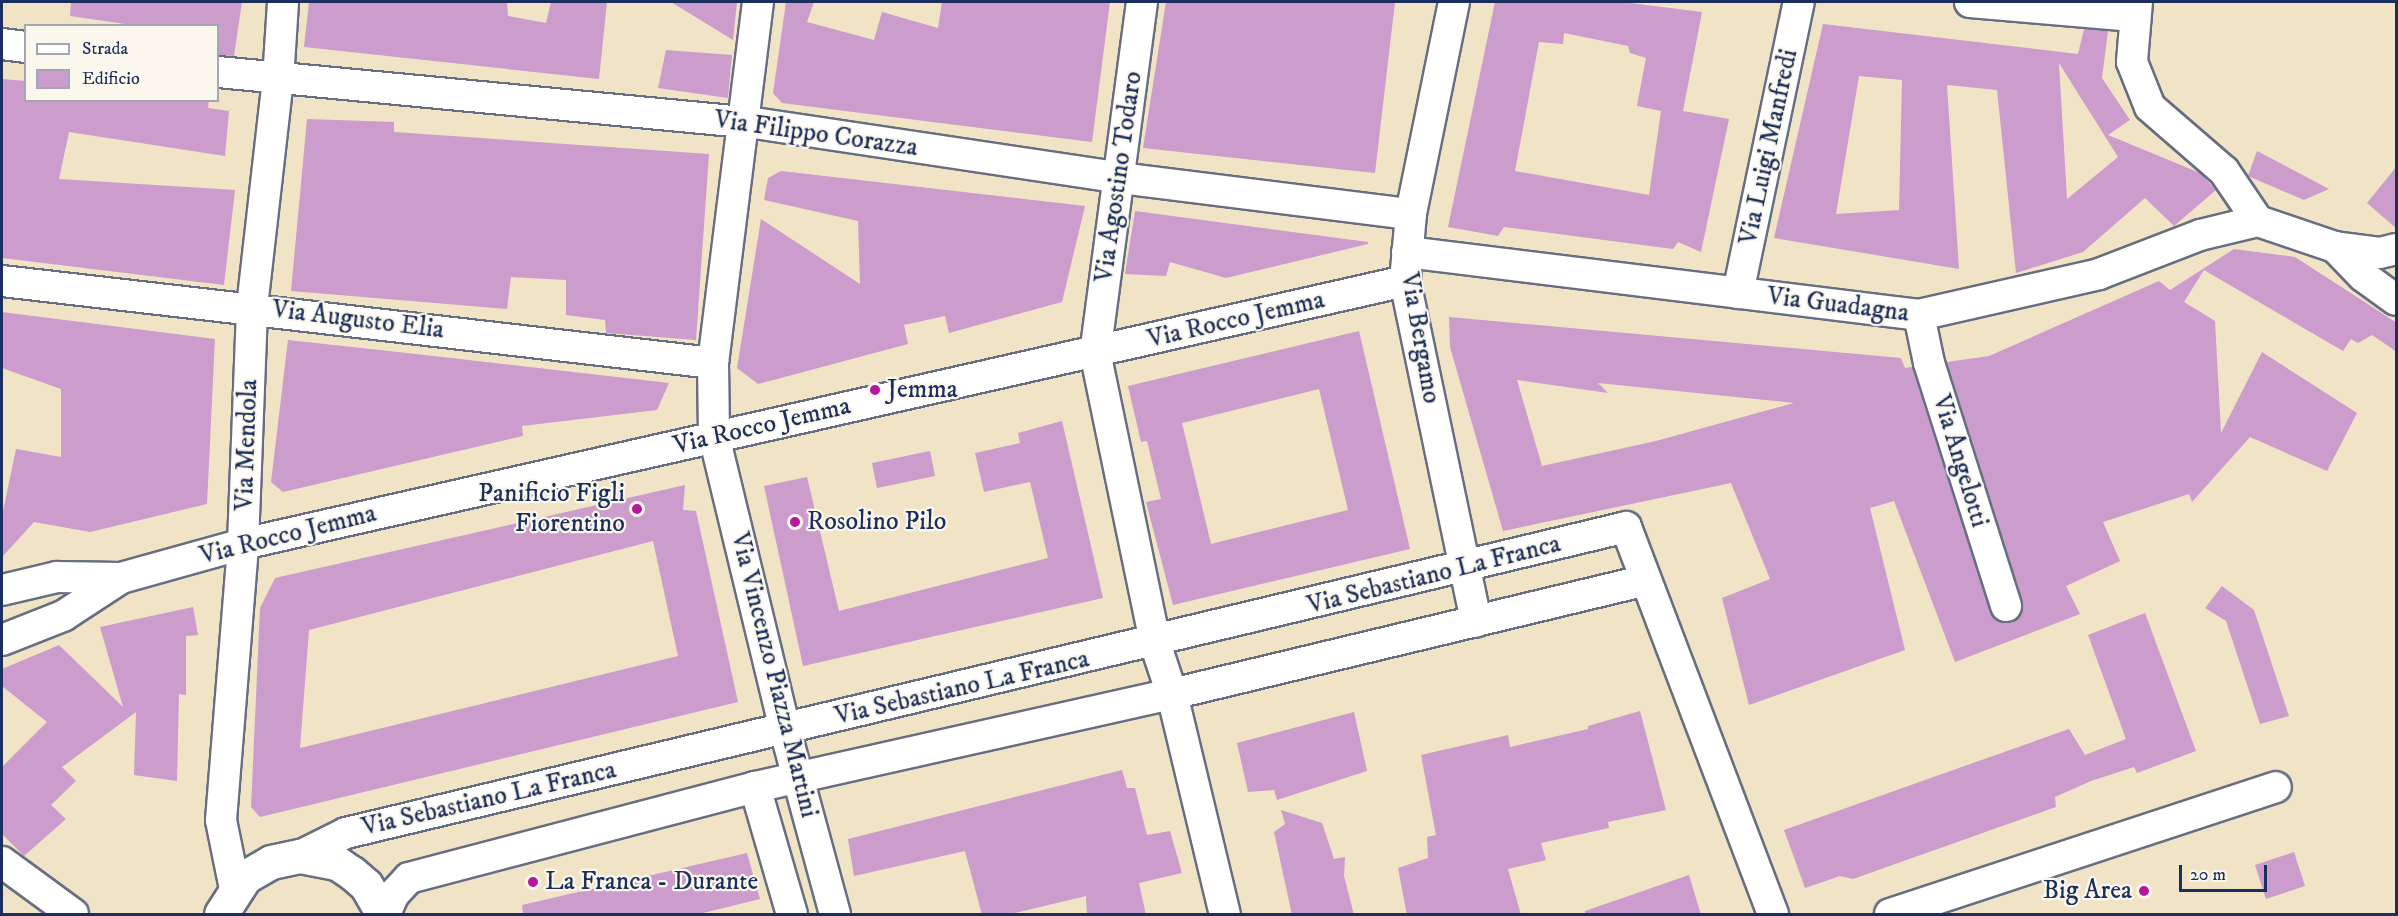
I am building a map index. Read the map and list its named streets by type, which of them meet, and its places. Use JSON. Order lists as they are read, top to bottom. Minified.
{"streets":{"street":["Via Filippo Corazza","Via Luigi Manfredi","Via Agostino Todaro","Via Guadagna","Via Augusto Elia","Via Rocco Jemma","Via Bergamo","Via Mendola","Via Angelotti","Via Sebastiano La Franca","Via Vincenzo Piazza Martini"]},"crossings":[["Via Filippo Corazza","Via Agostino Todaro"],["Via Filippo Corazza","Via Bergamo"],["Via Filippo Corazza","Via Mendola"],["Via Filippo Corazza","Via Vincenzo Piazza Martini"],["Via Luigi Manfredi","Via Guadagna"],["Via Agostino Todaro","Via Rocco Jemma"],["Via Agostino Todaro","Via Sebastiano La Franca"],["Via Guadagna","Via Rocco Jemma"],["Via Guadagna","Via Bergamo"],["Via Guadagna","Via Angelotti"],["Via Augusto Elia","Via Mendola"],["Via Augusto Elia","Via Vincenzo Piazza Martini"],["Via Rocco Jemma","Via Bergamo"],["Via Rocco Jemma","Via Mendola"],["Via Rocco Jemma","Via Vincenzo Piazza Martini"],["Via Bergamo","Via Sebastiano La Franca"],["Via Sebastiano La Franca","Via Vincenzo Piazza Martini"]],"places":["Jemma","Panificio Figli Fiorentino","Rosolino Pilo","La Franca - Durante","Big Area"],"legend":["Strada","Edificio"],"scale_bar":"20 m"}
